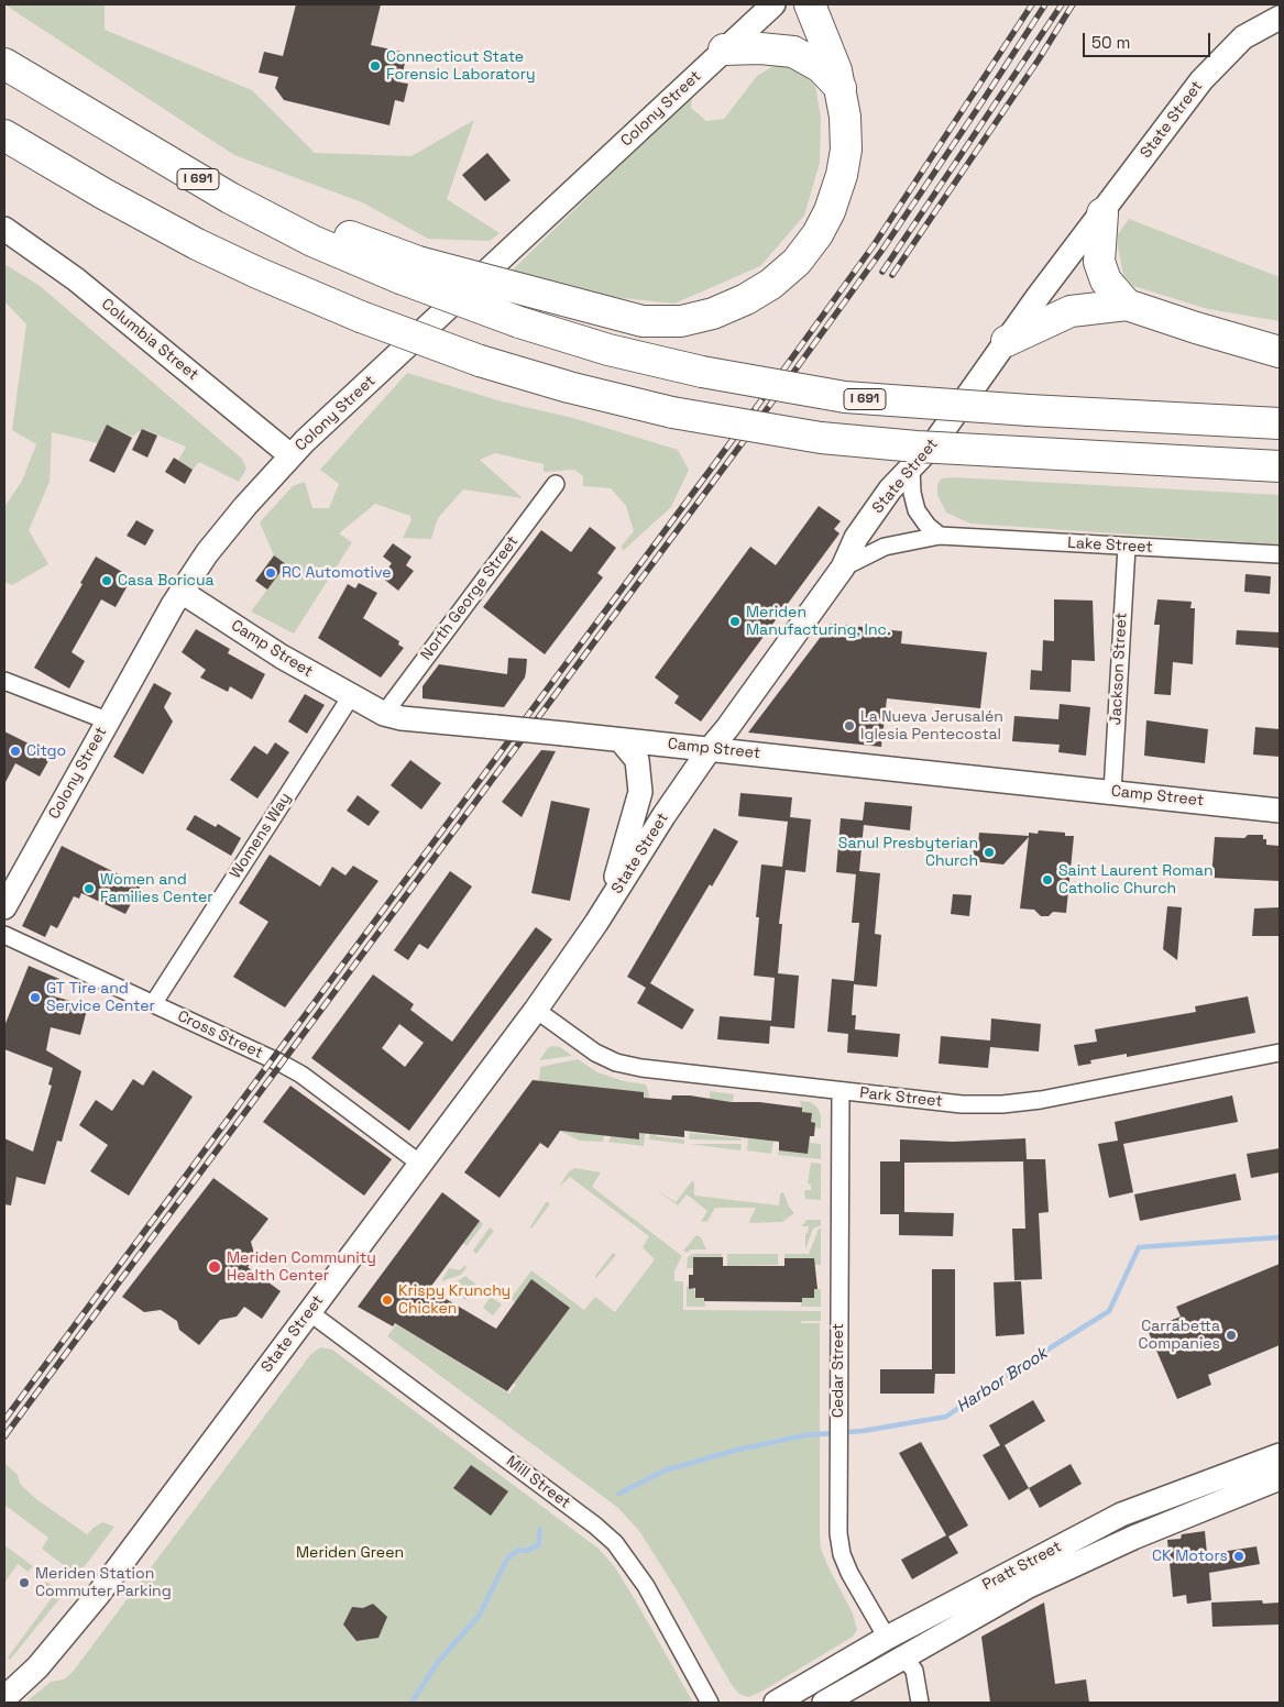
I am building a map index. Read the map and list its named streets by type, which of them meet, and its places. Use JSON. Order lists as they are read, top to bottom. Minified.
{"streets":{"highway":["I 691"],"street":["Colony Street","State Street","Columbia Street","Lake Street","North George Street","Camp Street","Jackson Street","Womens Way","Cross Street","Park Street","Cedar Street","Mill Street","Pratt Street"]},"crossings":[["Colony Street","Columbia Street"],["Colony Street","Camp Street"],["State Street","Lake Street"],["State Street","Camp Street"],["State Street","Cross Street"],["State Street","Park Street"],["State Street","Mill Street"],["Lake Street","Jackson Street"],["North George Street","Camp Street"],["Camp Street","Jackson Street"],["Camp Street","Womens Way"],["Womens Way","Cross Street"],["Park Street","Cedar Street"],["Cedar Street","Pratt Street"]],"water":["Harbor Brook"],"parks":["Meriden Green"],"places":["Connecticut State Forensic Laboratory","RC Automotive","Casa Boricua","Meriden Manufacturing, Inc.","La Nueva Jerusalén Iglesia Pentecostal","Citgo","Sanul Presbyterian Church","Saint Laurent Roman Catholic Church","Women and Families Center","GT Tire and Service Center","Meriden Community Health Center","Krispy Krunchy Chicken","Carrabetta Companies","CK Motors","Meriden Station Commuter Parking"],"scale_bar":"50 m"}
